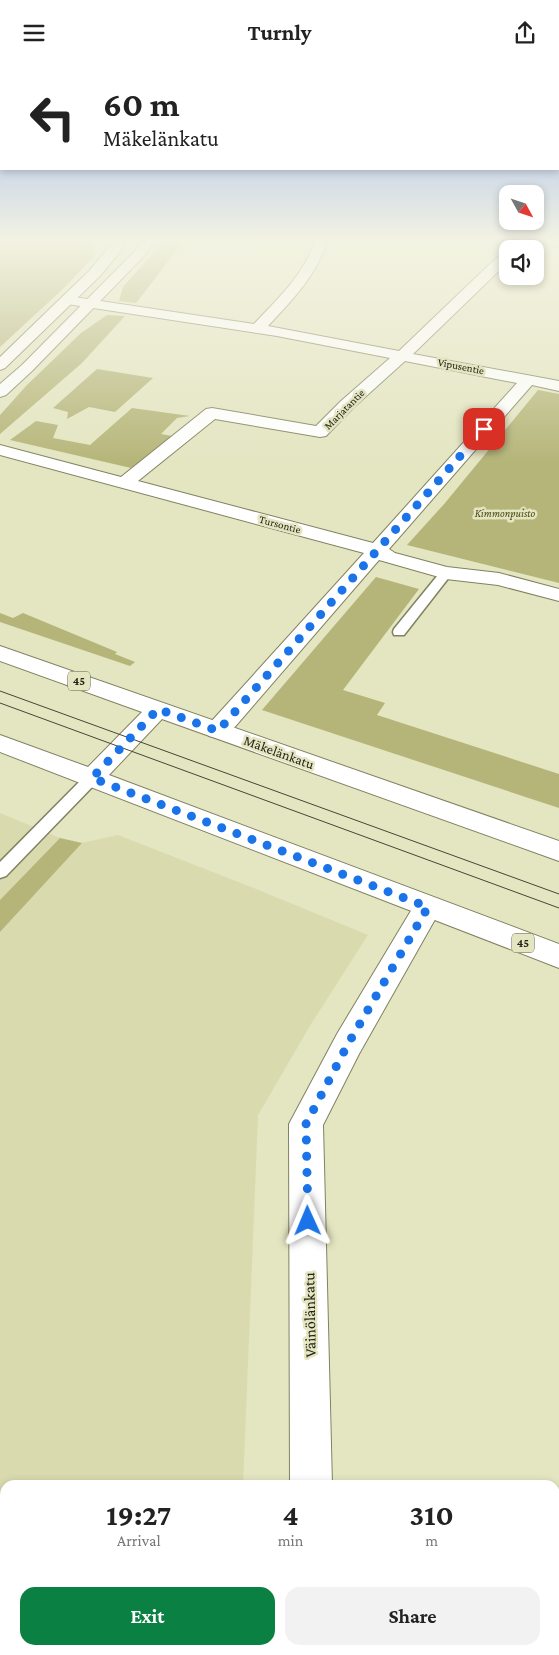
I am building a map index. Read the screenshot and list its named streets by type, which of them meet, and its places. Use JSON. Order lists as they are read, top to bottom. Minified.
{"streets":{"street":["Vipusentie","Marjatantie","Tursontie","45","Mäkelänkatu","Väinölänkatu"]},"crossings":[["Vipusentie","Marjatantie"],["Marjatantie","Tursontie"],["45","Väinölänkatu"]],"parks":["Kimmonpuisto"],"north":"bottom right","page":{"header":"Turnly","turn":["60 m","Mäkelänkatu"],"eta":["19:27","Arrival","4","min","310","m"],"buttons":["Exit","Share"]}}
